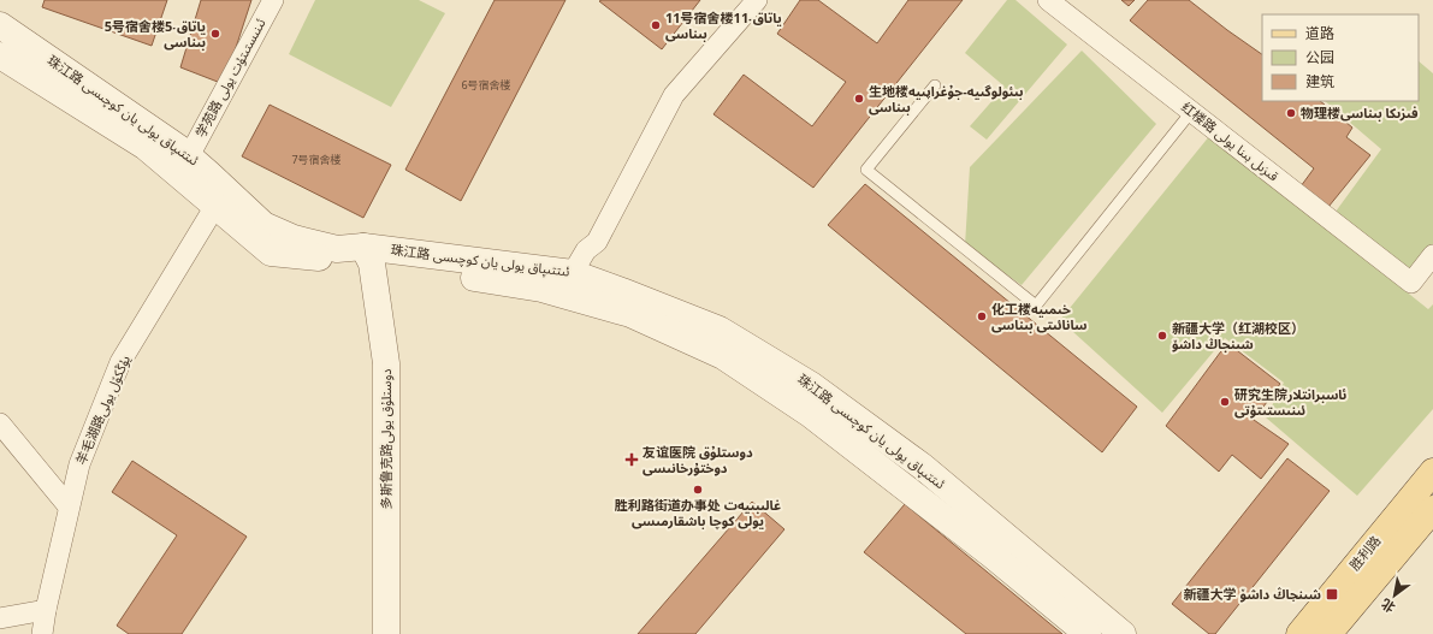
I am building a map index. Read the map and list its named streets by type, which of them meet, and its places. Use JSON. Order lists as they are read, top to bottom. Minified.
{"streets":{"main road":["胜利路"],"street":["学苑路 ئىنىستىتۇت يولى","珠江路 ئىتتىپاق يولى يان كوچىسى","红楼路 قىزىل بىنا يولى","羊毛湖路يۇڭكۆل يولى","多斯鲁克路دوستلۇق يولى"]},"crossings":[["学苑路 ئىنىستىتۇت يولى","珠江路 ئىتتىپاق يولى يان كوچىسى"],["珠江路 ئىتتىپاق يولى يان كوچىسى","羊毛湖路يۇڭكۆل يولى"],["珠江路 ئىتتىپاق يولى يان كوچىسى","多斯鲁克路دوستلۇق يولى"]],"places":{"other":["11号宿舍楼11-ياتاق بىناسى","5号宿舍楼5-ياتاق بىناسى","生地楼بىئولوگىيە-جۇغراپىيە بىناسى","物理楼فىزىكا بىناسى","化工楼خىمىيە سانائىتى بىناسى","新疆大学（红湖校区） شىنجاڭ داشۆ","研究生院ئاسبرانتلار ئىنىستىتۇتى","胜利路街道办事处 غالىبىيەت يولى كوچا باشقارمىسى"],"health":["友谊医院 دوستلۇق دوختۇرخانىسى"],"transit":["新疆大学 شىنجاڭ داشۆ"]},"house_numbers":["6号宿舍楼","7号宿舍楼"],"legend":["道路","公园","建筑"],"north":"bottom left"}
